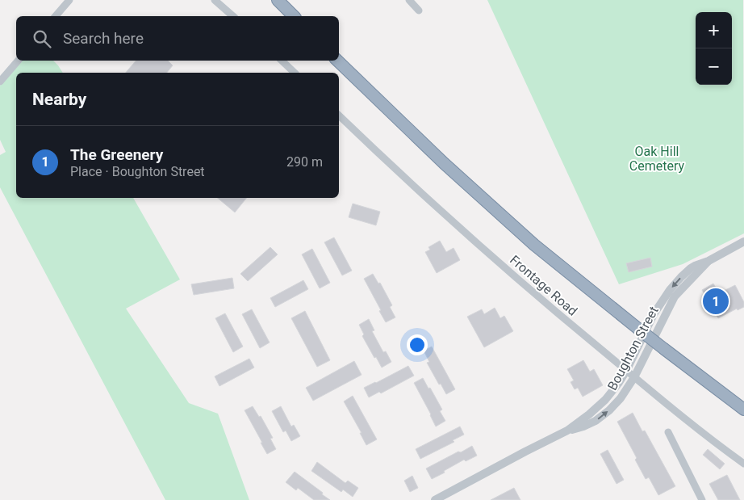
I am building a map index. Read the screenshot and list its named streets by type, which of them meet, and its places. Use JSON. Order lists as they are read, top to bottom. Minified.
{"streets":{"street":["Frontage Road","Boughton Street"]},"crossings":[["Frontage Road","Boughton Street"]],"parks":["Oak Hill Cemetery"],"page":{"map_buttons":["+","−"],"search":"Search here","heading":"Nearby","list":[{"mark":"1","name":"The Greenery","note":"Place · Boughton Street","value":"290 m"}],"pins":"1"}}
